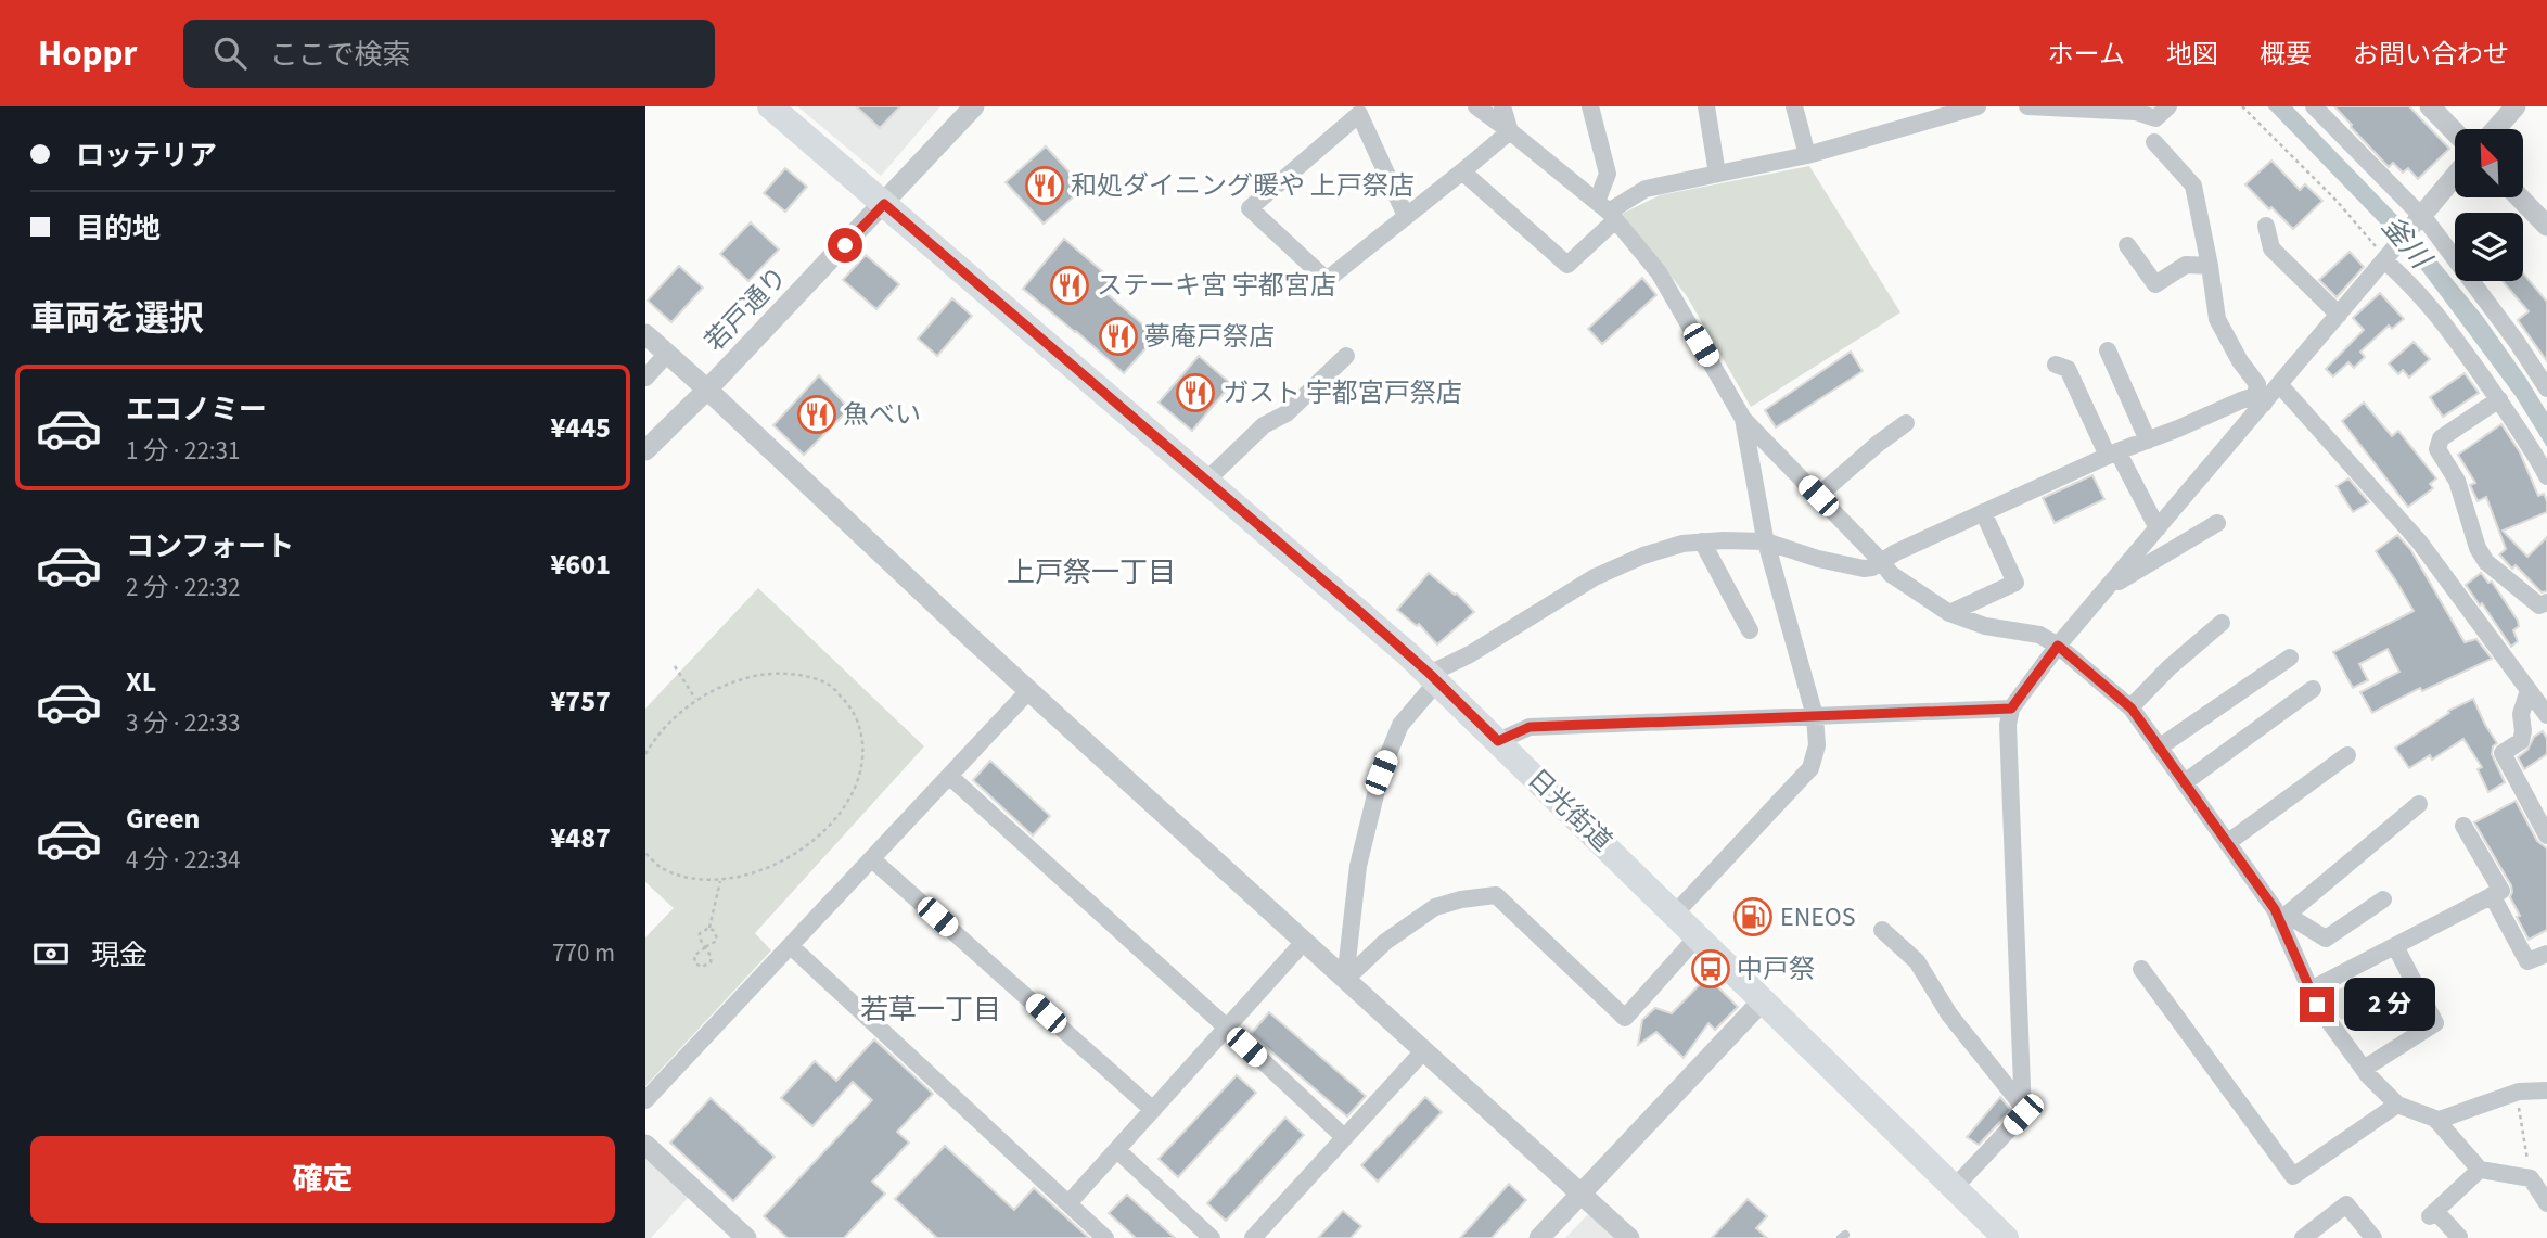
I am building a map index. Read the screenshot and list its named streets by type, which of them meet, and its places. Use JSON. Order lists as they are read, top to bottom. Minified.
{"streets":{"highway":["日光街道"],"street":["若戸通り"]},"crossings":[["若戸通り","日光街道"]],"districts":["上戸祭一丁目","若草一丁目"],"water":["釜川"],"places":{"restaurant":["和処ダイニング暖や 上戸祭店","ステーキ宮 宇都宮店","夢庵戸祭店","ガスト 宇都宮戸祭店","魚べい"],"fuel station":["ENEOS"],"bus stop":["中戸祭"]},"north":"top left","page":{"header":"Hoppr","search":"ここで検索","nav":["ホーム","地図","概要","お問い合わせ"],"banner":["ロッテリア","目的地"],"heading":"車両を選択","list":[{"name":"エコノミー","note":"1 分 · 22:31","value":"¥445"},{"name":"コンフォート","note":"2 分 · 22:32","value":"¥601"},{"name":"XL","note":"3 分 · 22:33","value":"¥757"},{"name":"Green","note":"4 分 · 22:34","value":"¥487"}],"pay":["現金","770 m"],"bubble":"2 分","buttons":"確定"}}
